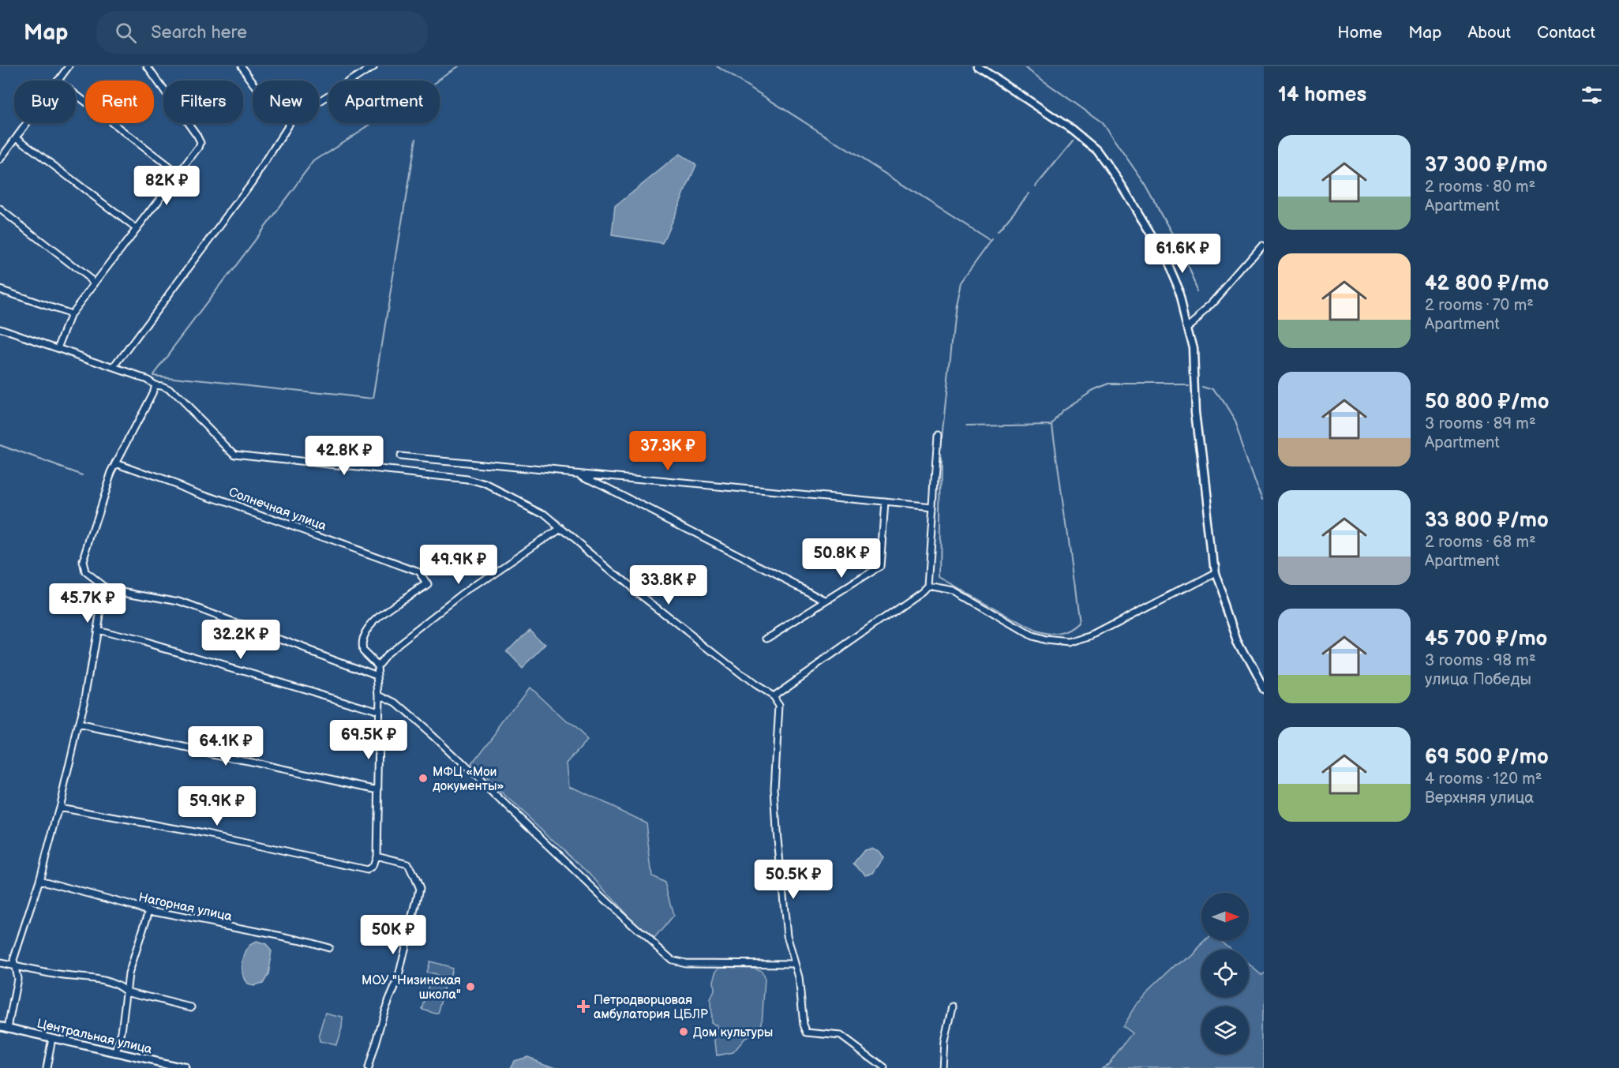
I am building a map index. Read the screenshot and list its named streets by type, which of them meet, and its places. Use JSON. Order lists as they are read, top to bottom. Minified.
{"streets":{"street":["Солнечная улица","Нагорная улица","Центральная улица"]},"places":{"other":["МФЦ «Мои документы»","МОУ \"Низинская школа\"","Дом культуры"],"health":["Петродворцовая амбулатория ЦБЛР"]},"north":"right","page":{"header":"Map","search":"Search here","nav":["Home","Map","About","Contact"],"heading":"14 homes","chip":["Buy","Rent","Filters","New","Apartment"],"list":[{"name":"37 300 ₽/mo","note":"2 rooms · 80 m² · Apartment"},{"name":"42 800 ₽/mo","note":"2 rooms · 70 m² · Apartment"},{"name":"50 800 ₽/mo","note":"3 rooms · 89 m² · Apartment"},{"name":"33 800 ₽/mo","note":"2 rooms · 68 m² · Apartment"},{"name":"45 700 ₽/mo","note":"3 rooms · 98 m² · улица Победы"},{"name":"69 500 ₽/mo","note":"4 rooms · 120 m² · Верхняя улица"}],"price":["82K ₽","61.6K ₽","37.3K ₽","42.8K ₽","50.8K ₽","49.9K ₽","33.8K ₽","45.7K ₽","32.2K ₽","69.5K ₽","64.1K ₽","59.9K ₽","50.5K ₽","50K ₽"]}}
